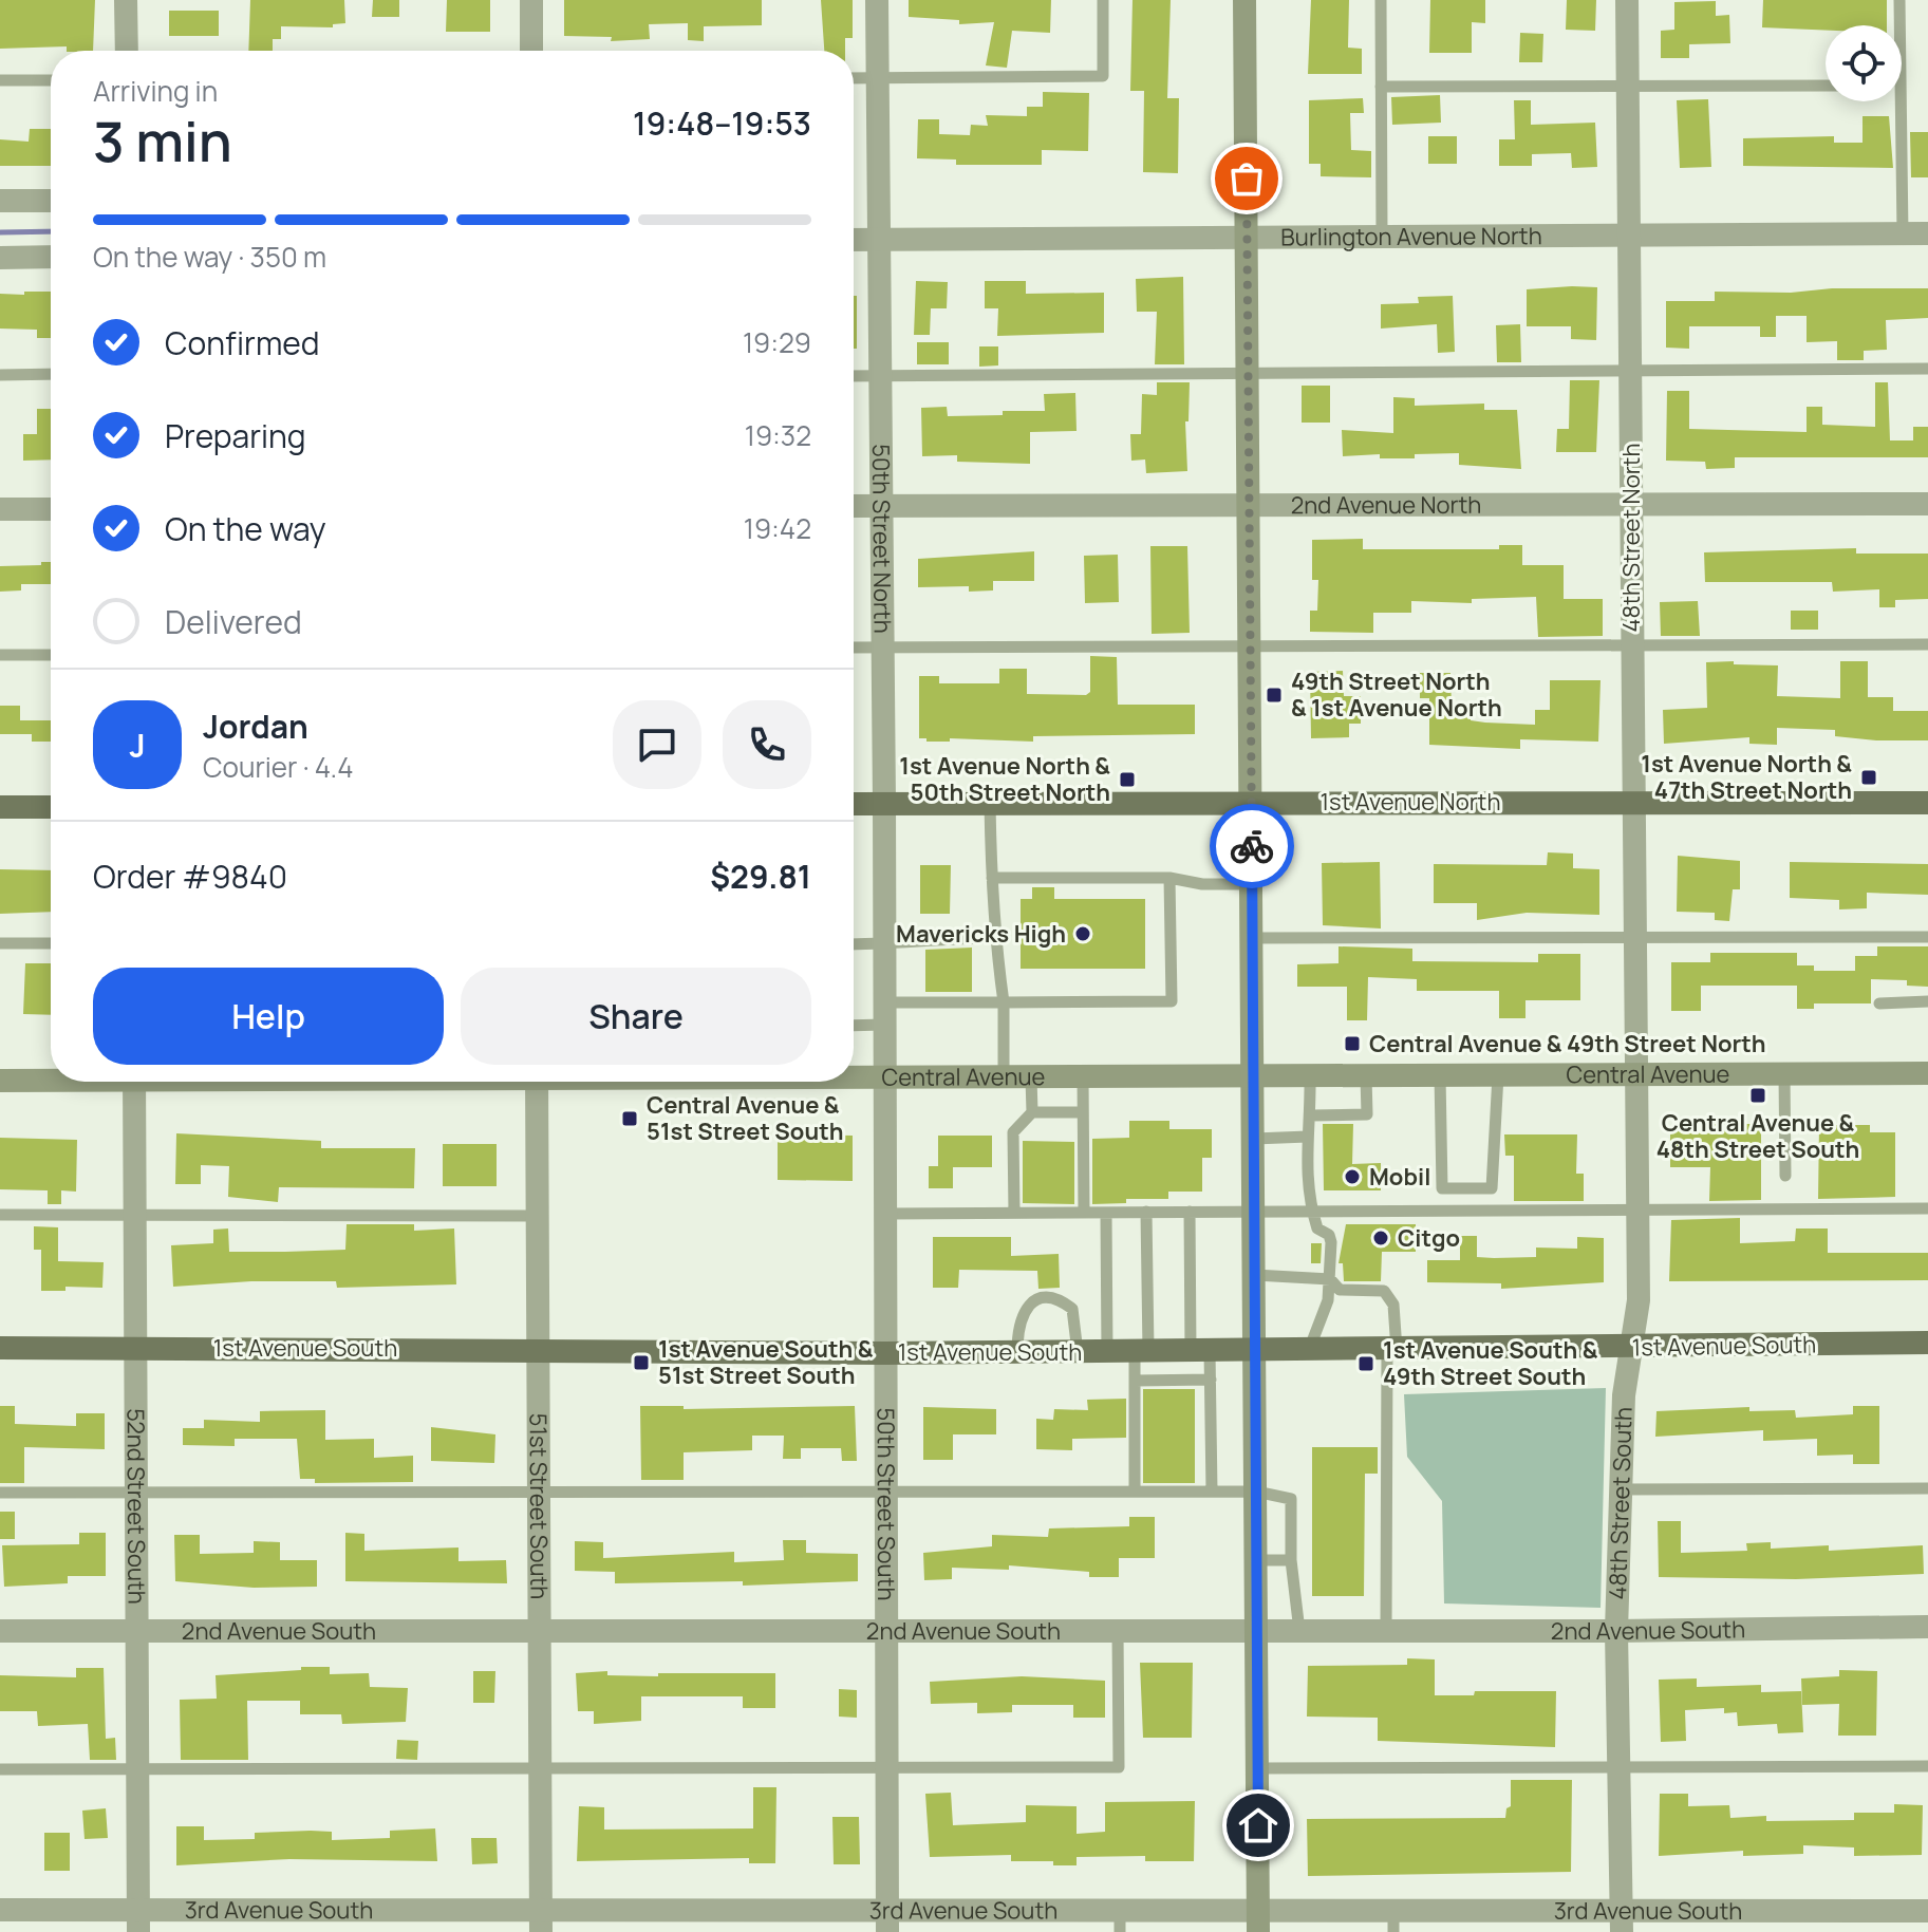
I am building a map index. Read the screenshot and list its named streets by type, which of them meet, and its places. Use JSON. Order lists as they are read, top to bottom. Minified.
{"streets":{"main road":["1st Avenue North","Central Avenue","1st Avenue South"],"street":["Burlington Avenue North","2nd Avenue North","48th Street North","50th Street North","48th Street South","51st Street South","50th Street South","52nd Street South","2nd Avenue South","3rd Avenue South"]},"crossings":[["Burlington Avenue North","48th Street North"],["Burlington Avenue North","50th Street North"],["2nd Avenue North","48th Street North"],["2nd Avenue North","50th Street North"],["48th Street North","1st Avenue North"],["48th Street North","Central Avenue"],["48th Street North","48th Street South"],["50th Street North","1st Avenue North"],["50th Street North","Central Avenue"],["50th Street North","50th Street South"],["Central Avenue","48th Street South"],["Central Avenue","50th Street South"],["1st Avenue South","48th Street South"],["1st Avenue South","51st Street South"],["1st Avenue South","50th Street South"],["1st Avenue South","52nd Street South"],["48th Street South","2nd Avenue South"],["48th Street South","3rd Avenue South"],["51st Street South","2nd Avenue South"],["51st Street South","3rd Avenue South"],["50th Street South","2nd Avenue South"],["50th Street South","3rd Avenue South"],["52nd Street South","2nd Avenue South"],["52nd Street South","3rd Avenue South"]],"places":{"transit":["49th Street North & 1st Avenue North","1st Avenue North & 47th Street North","1st Avenue North & 50th Street North","Central Avenue & 49th Street North","Central Avenue & 48th Street South","Central Avenue & 51st Street South","1st Avenue South & 51st Street South","1st Avenue South & 49th Street South"],"other":["Mavericks High","Mobil","Citgo"]},"page":{"heading":["3 min","Arriving in","19:48–19:53"],"panel":["Jordan","Courier · 4.4","Order #9840","$29.81"],"bar":"On the way · 350 m","list":[["Confirmed","19:29"],["Preparing","19:32"],["On the way","19:42"],"Delivered"],"round":"J","buttons":["Help","Share"]}}
